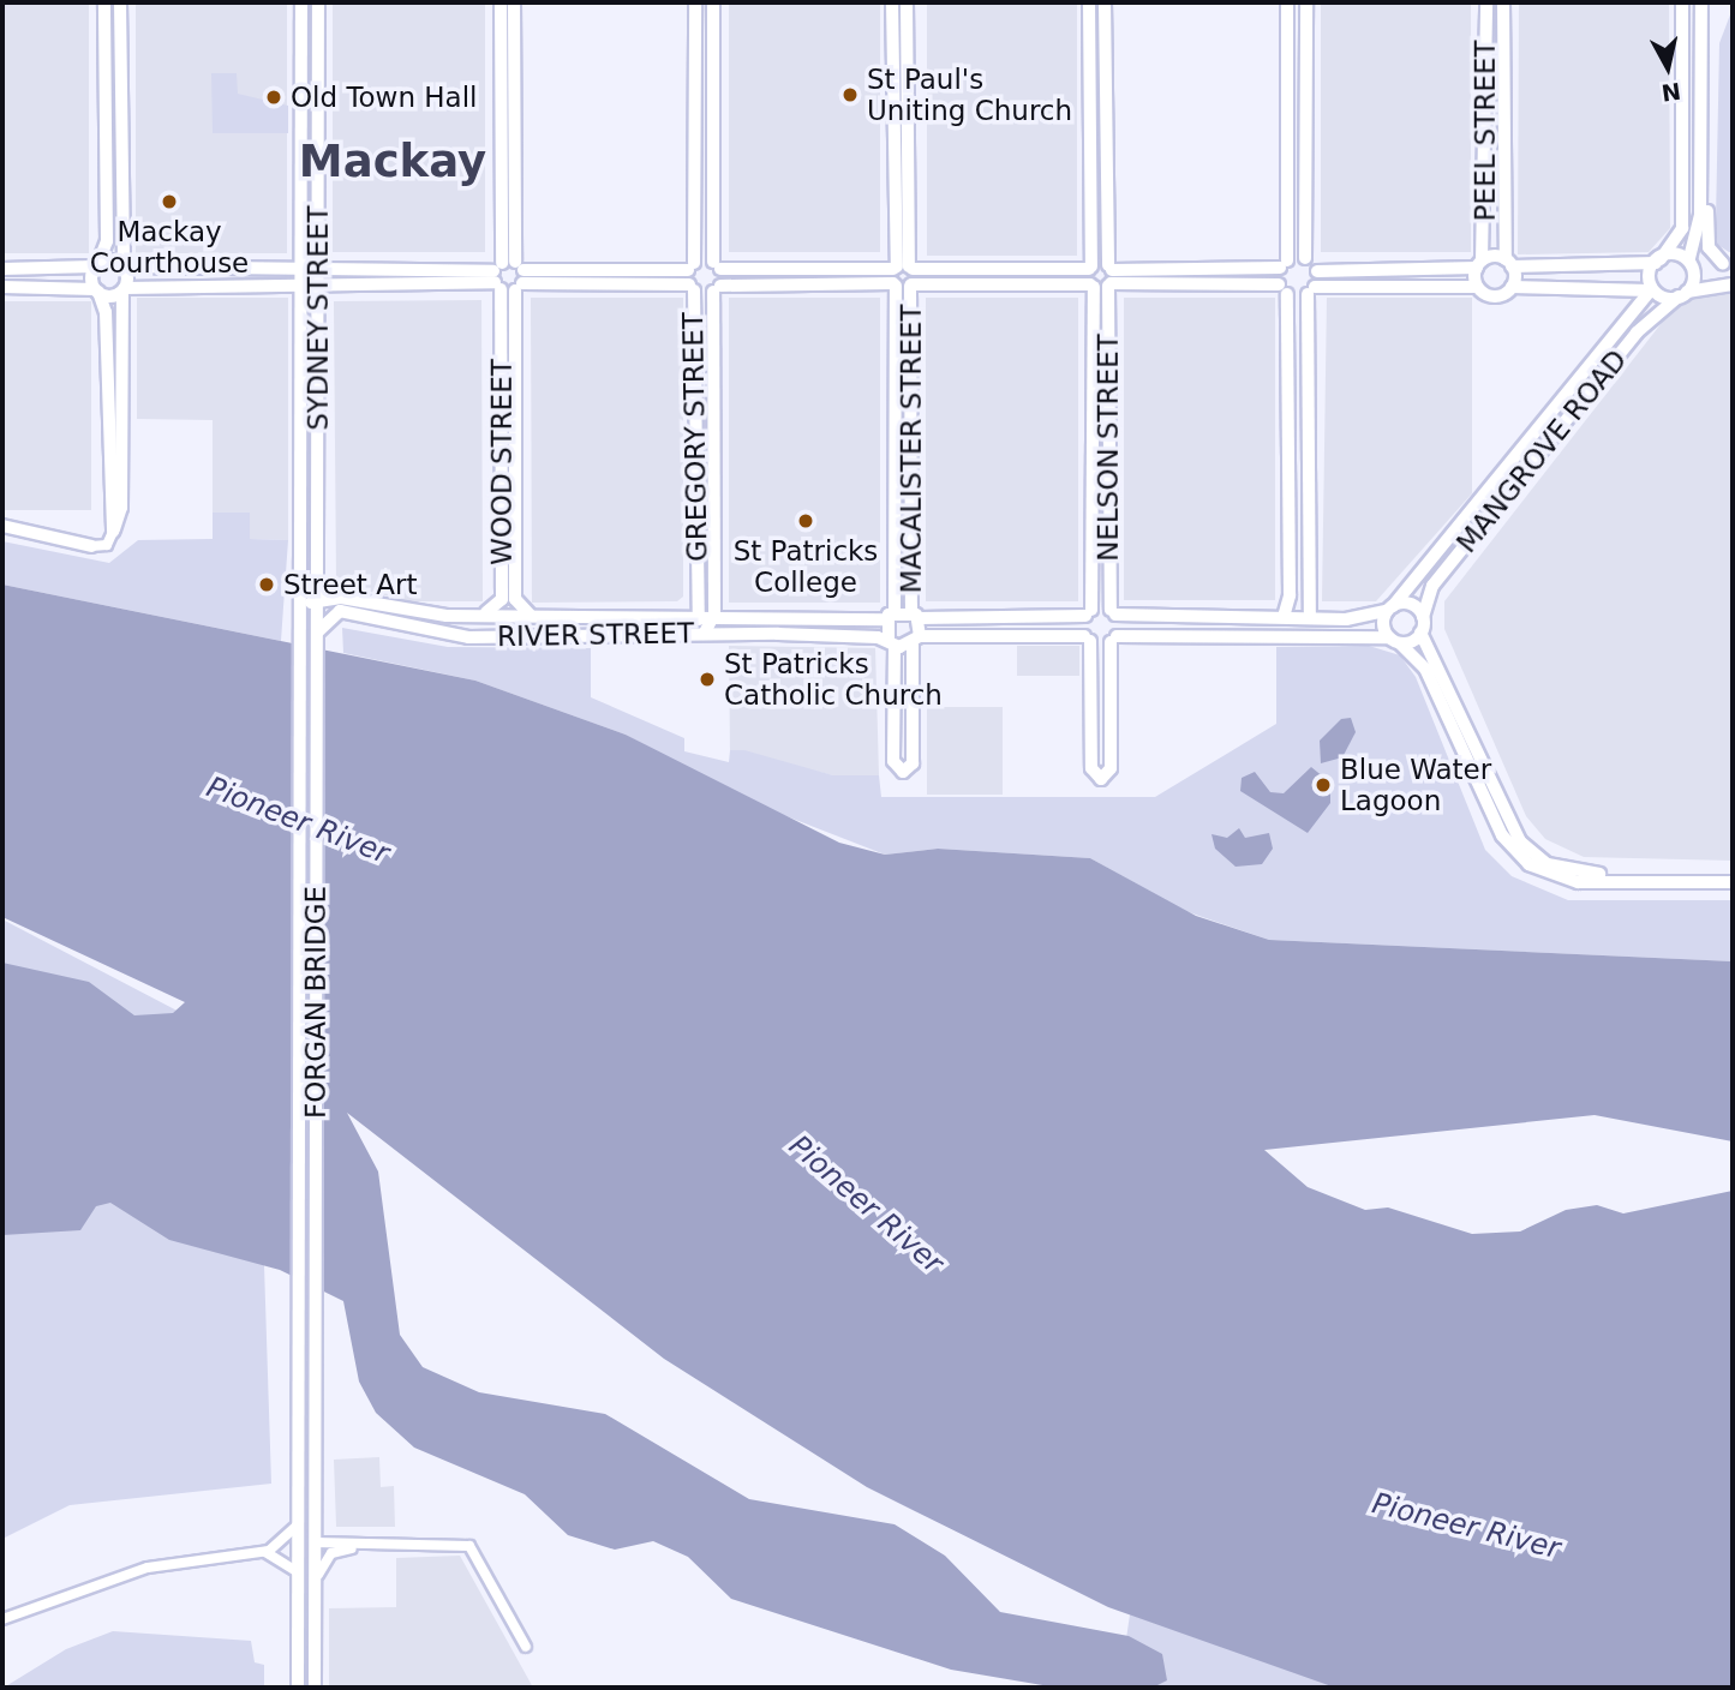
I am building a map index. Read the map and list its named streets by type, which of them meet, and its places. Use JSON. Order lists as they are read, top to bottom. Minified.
{"streets":{"street":["PEEL STREET","SYDNEY STREET","GREGORY STREET","NELSON STREET","MACALISTER STREET","MANGROVE ROAD","WOOD STREET","RIVER STREET","FORGAN BRIDGE"]},"crossings":[["SYDNEY STREET","RIVER STREET"],["SYDNEY STREET","FORGAN BRIDGE"],["GREGORY STREET","RIVER STREET"],["MACALISTER STREET","RIVER STREET"],["WOOD STREET","RIVER STREET"],["RIVER STREET","FORGAN BRIDGE"]],"districts":["Mackay"],"water":["Pioneer River"],"places":["St Paul's Uniting Church","Old Town Hall","Mackay Courthouse","St Patricks College","Street Art","St Patricks Catholic Church","Blue Water Lagoon"],"north":"bottom"}
